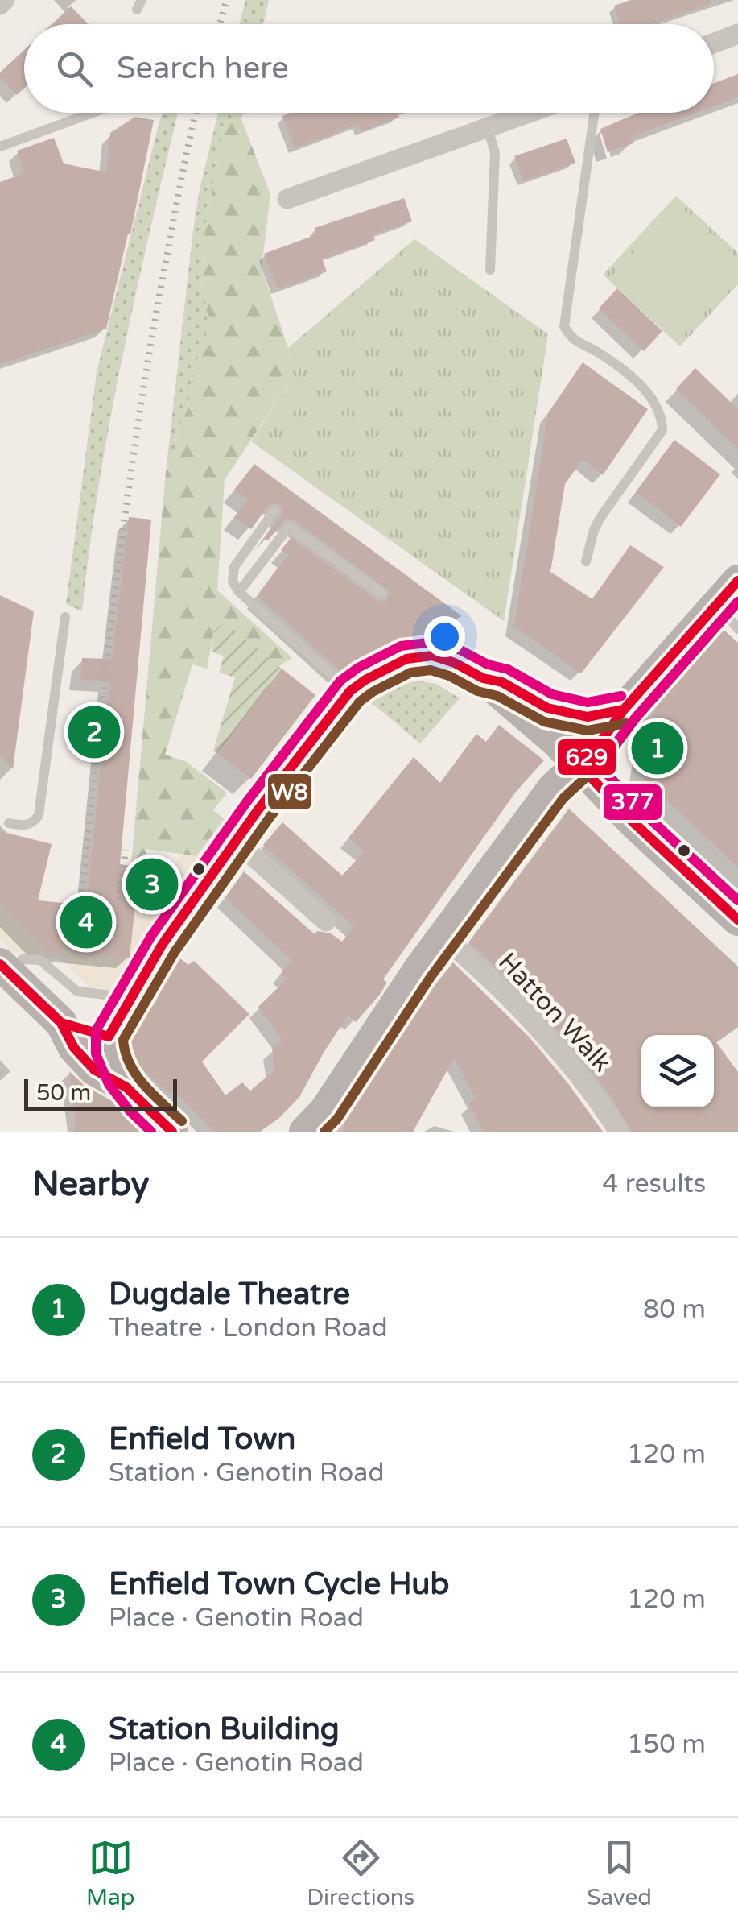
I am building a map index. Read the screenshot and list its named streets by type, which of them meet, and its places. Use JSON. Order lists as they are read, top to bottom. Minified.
{"streets":{"street":["Hatton Walk"]},"lines":["transit line 629","transit line W8","transit line 377"],"scale_bar":"50 m","page":{"search":"Search here","pins":["2","1","3","4"],"scale":"50 m","heading":["Nearby","4 results"],"list":[{"mark":"1","name":"Dugdale Theatre","note":"Theatre · London Road","value":"80 m"},{"mark":"2","name":"Enfield Town","note":"Station · Genotin Road","value":"120 m"},{"mark":"3","name":"Enfield Town Cycle Hub","note":"Place · Genotin Road","value":"120 m"},{"mark":"4","name":"Station Building","note":"Place · Genotin Road","value":"150 m"}],"nav":["Map","Directions","Saved"]}}
